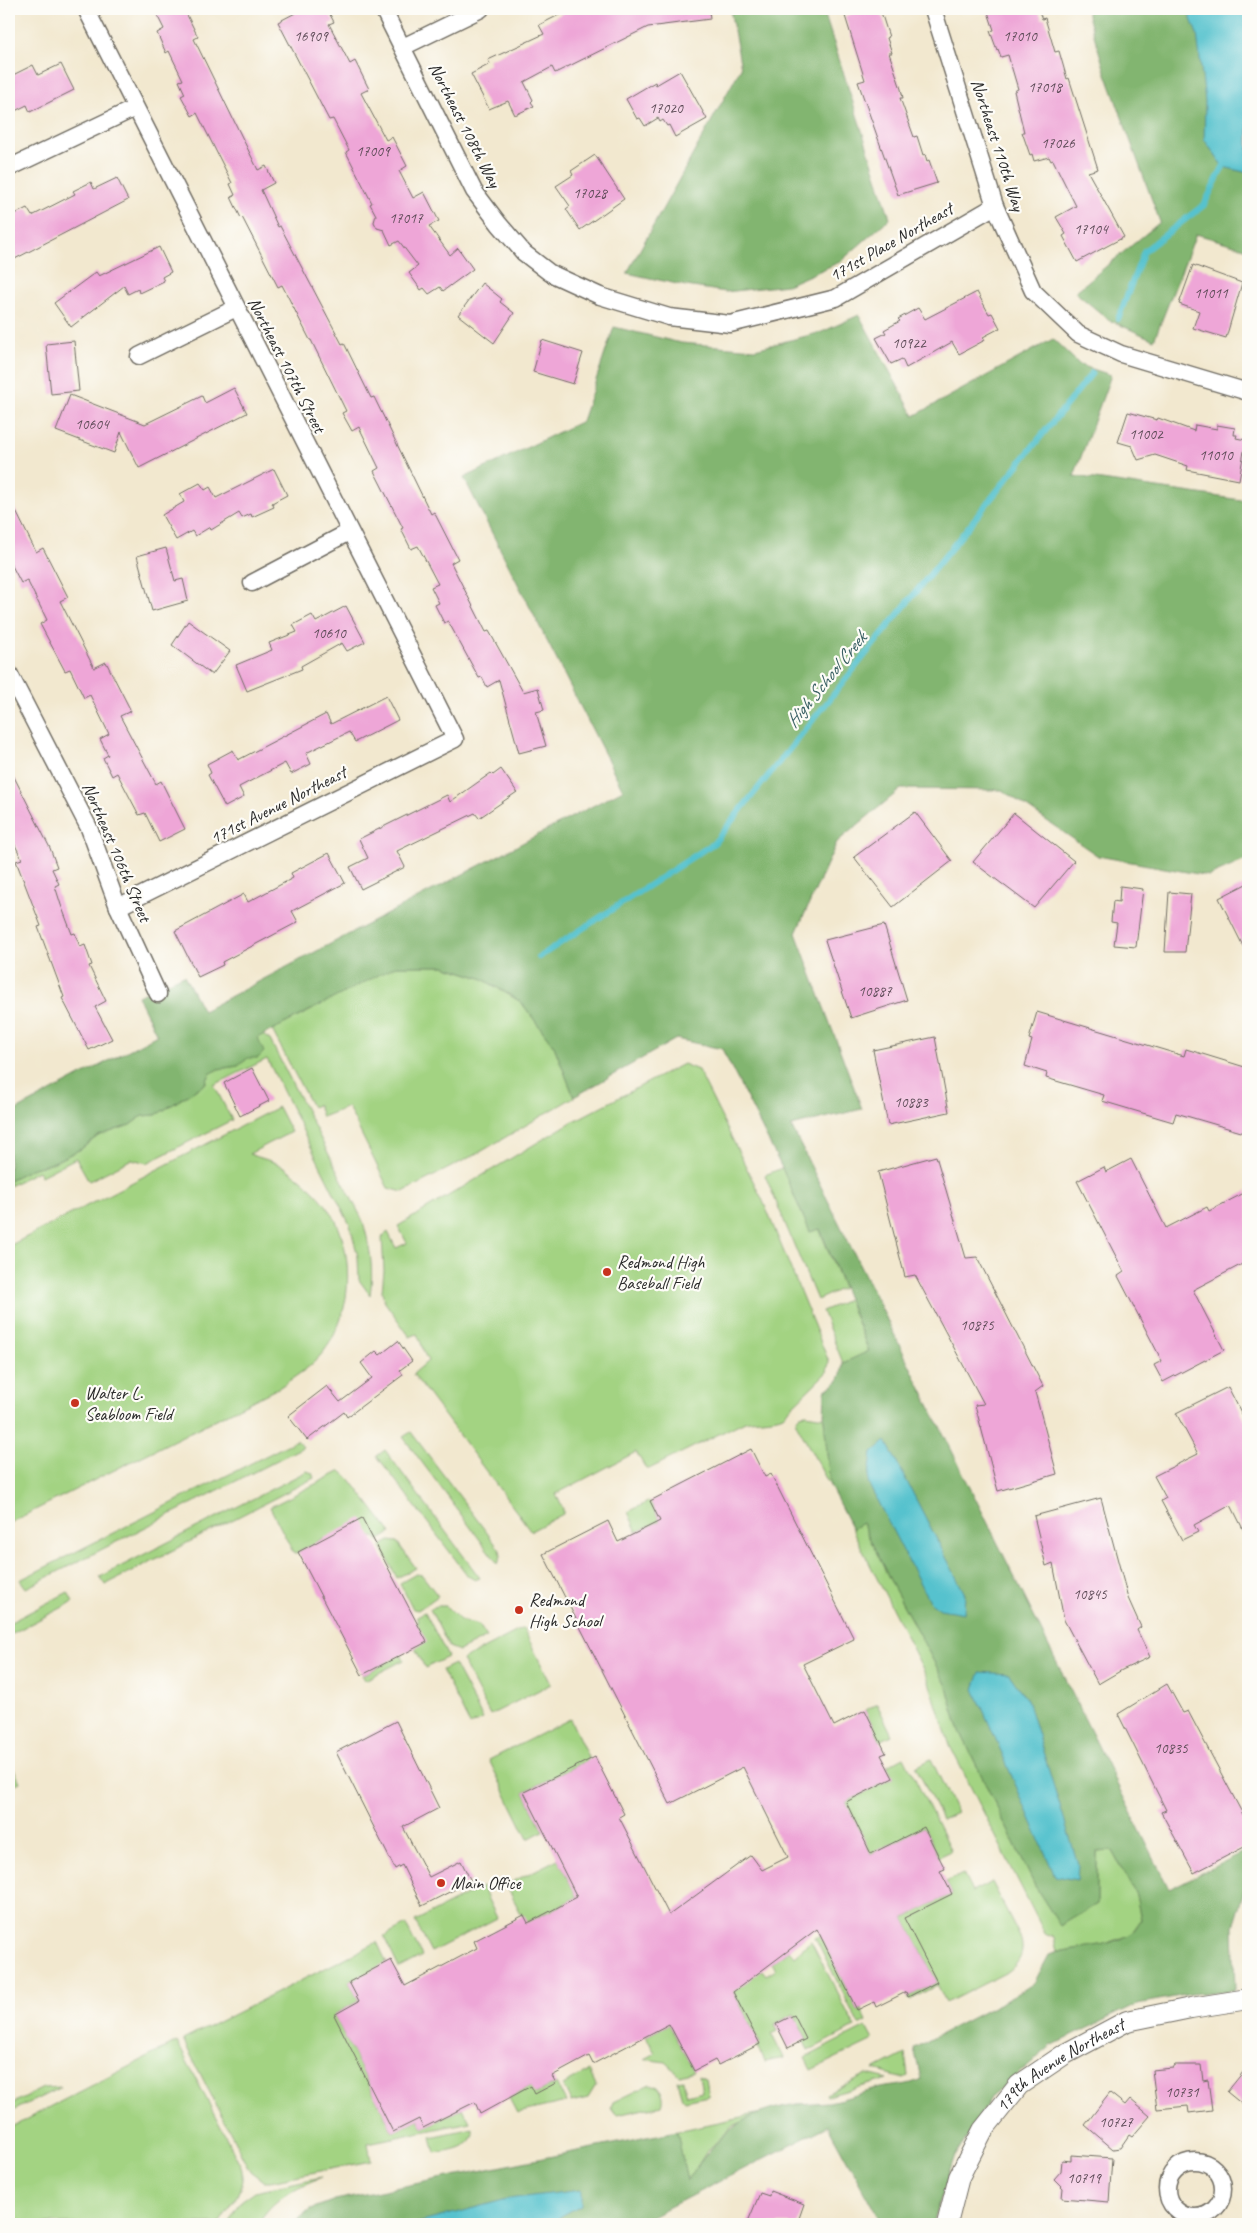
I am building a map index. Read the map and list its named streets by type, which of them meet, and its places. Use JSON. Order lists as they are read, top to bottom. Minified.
{"streets":{"street":["Northeast 108th Way","Northeast 110th Way","171st Place Northeast","Northeast 107th Street","171st Avenue Northeast","Northeast 106th Street","179th Avenue Northeast"]},"crossings":[["Northeast 108th Way","171st Place Northeast"],["Northeast 110th Way","171st Place Northeast"],["Northeast 107th Street","171st Avenue Northeast"],["171st Avenue Northeast","Northeast 106th Street"]],"water":["High School Creek"],"places":["Redmond High Baseball Field","Walter L. Seabloom Field","Redmond High School","Main Office"],"house_numbers":["16909","17010","17018","17020","17026","17009","17028","17017","17104","11011","10922","10604","11002","11010","10610","10887","10883","10875","10845","10835","10731","10727","10719"]}
